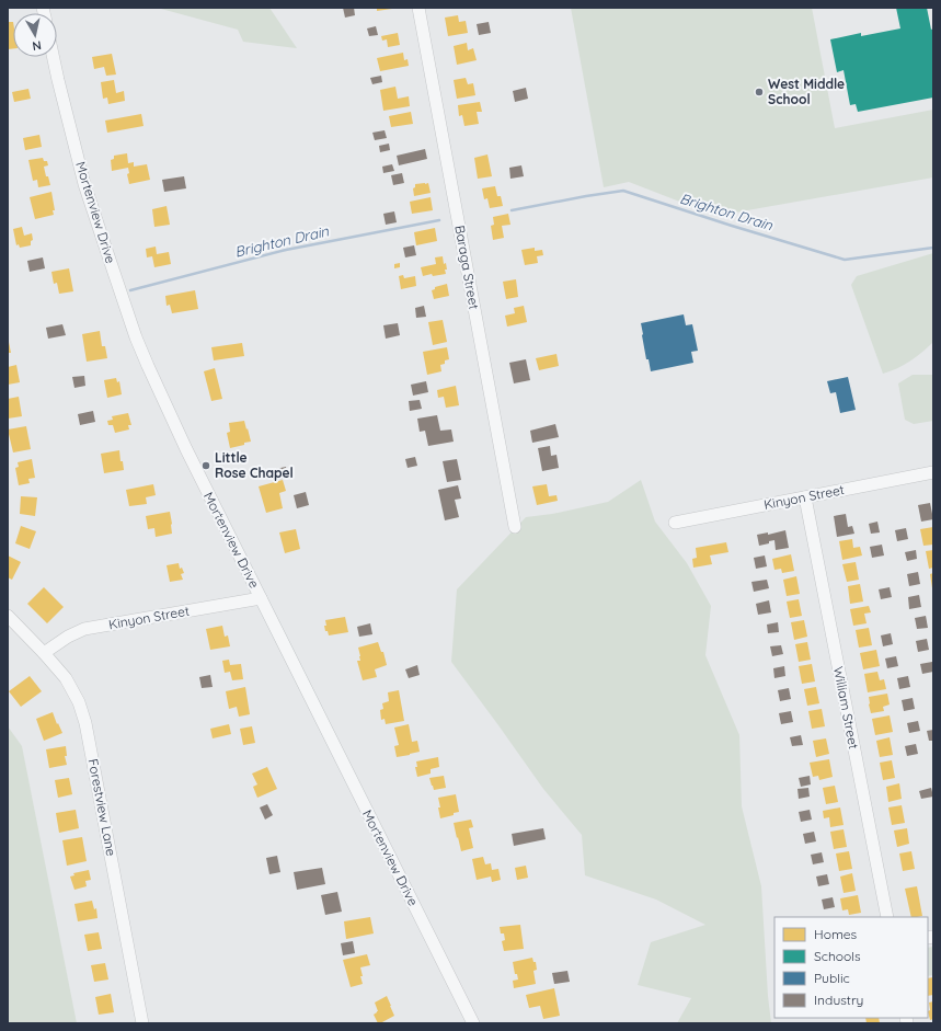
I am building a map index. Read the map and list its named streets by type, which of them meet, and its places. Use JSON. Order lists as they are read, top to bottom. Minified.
{"streets":{"street":["Mortenview Drive","Baraga Street","Kinyon Street","William Street","Forestview Lane"]},"crossings":[["Mortenview Drive","Kinyon Street"],["Kinyon Street","William Street"],["Kinyon Street","Forestview Lane"]],"water":["Brighton Drain"],"places":["West Middle School","Little Rose Chapel"],"legend":["Homes","Schools","Public","Industry"],"north":"bottom"}
